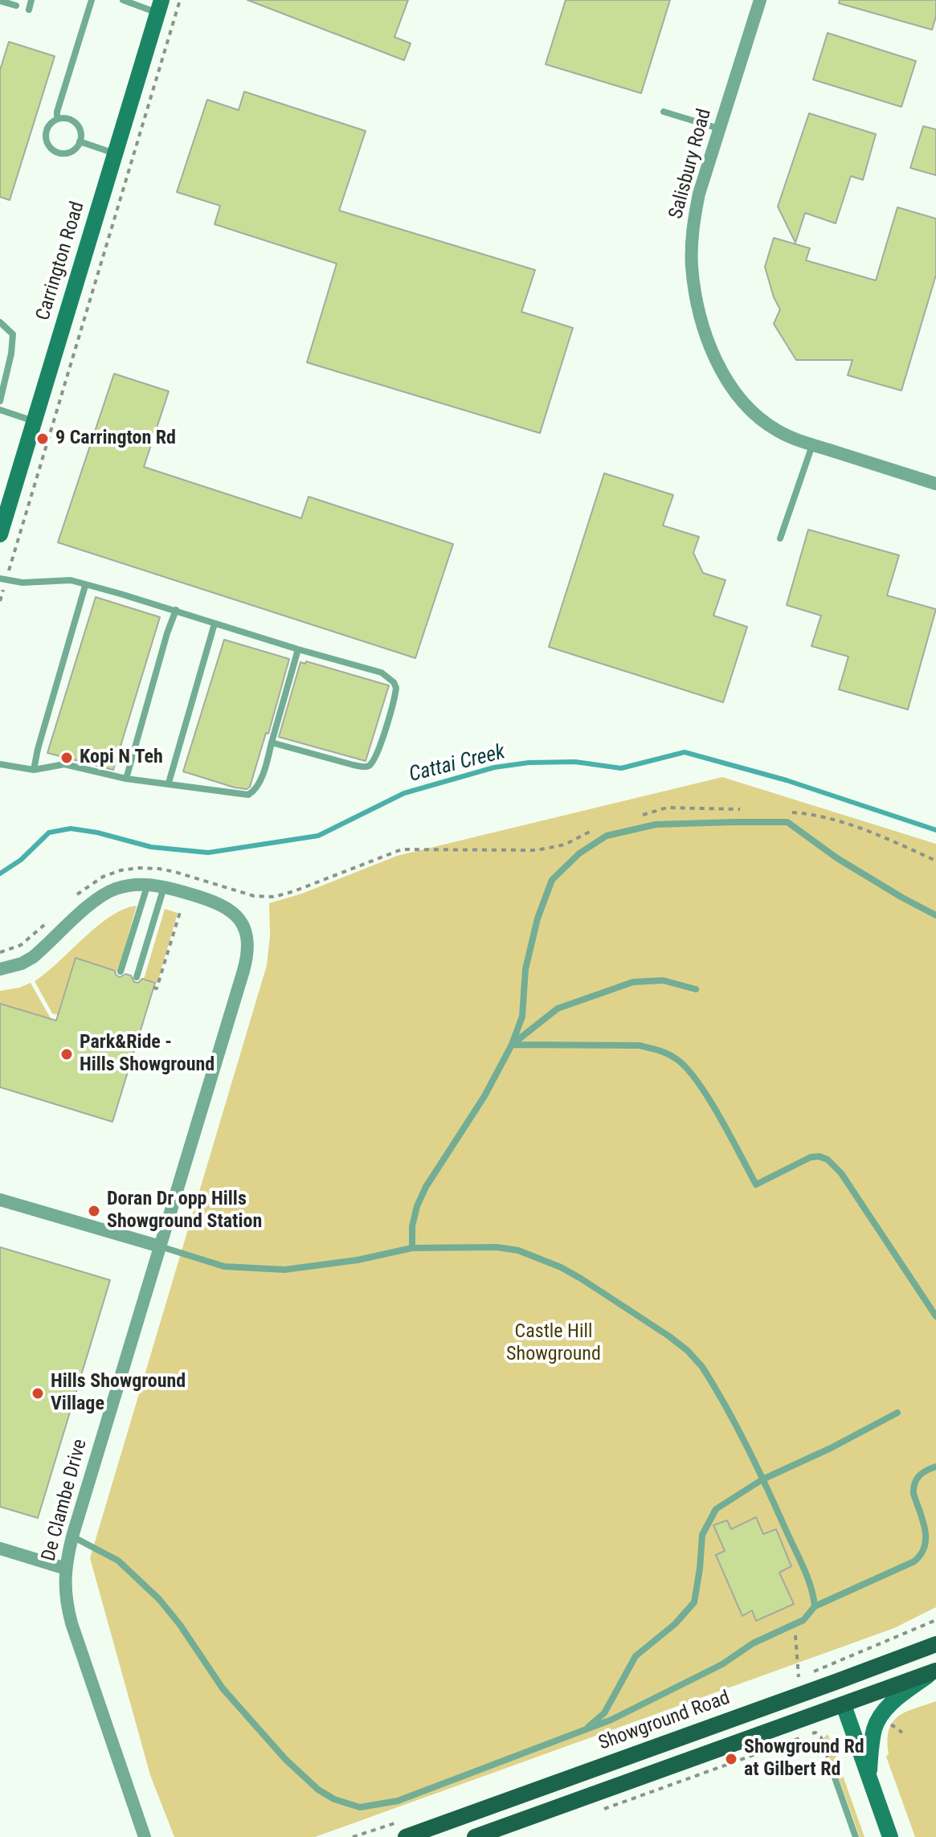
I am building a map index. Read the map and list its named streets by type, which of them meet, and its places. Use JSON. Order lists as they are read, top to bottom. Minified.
{"streets":{"main road":["Carrington Road","Showground Road"],"street":["Salisbury Road","De Clambe Drive"]},"water":["Cattai Creek"],"parks":["Castle Hill Showground"],"places":["9 Carrington Rd","Kopi N Teh","Park&Ride - Hills Showground","Doran Dr opp Hills Showground Station","Hills Showground Village","Showground Rd at Gilbert Rd"]}
